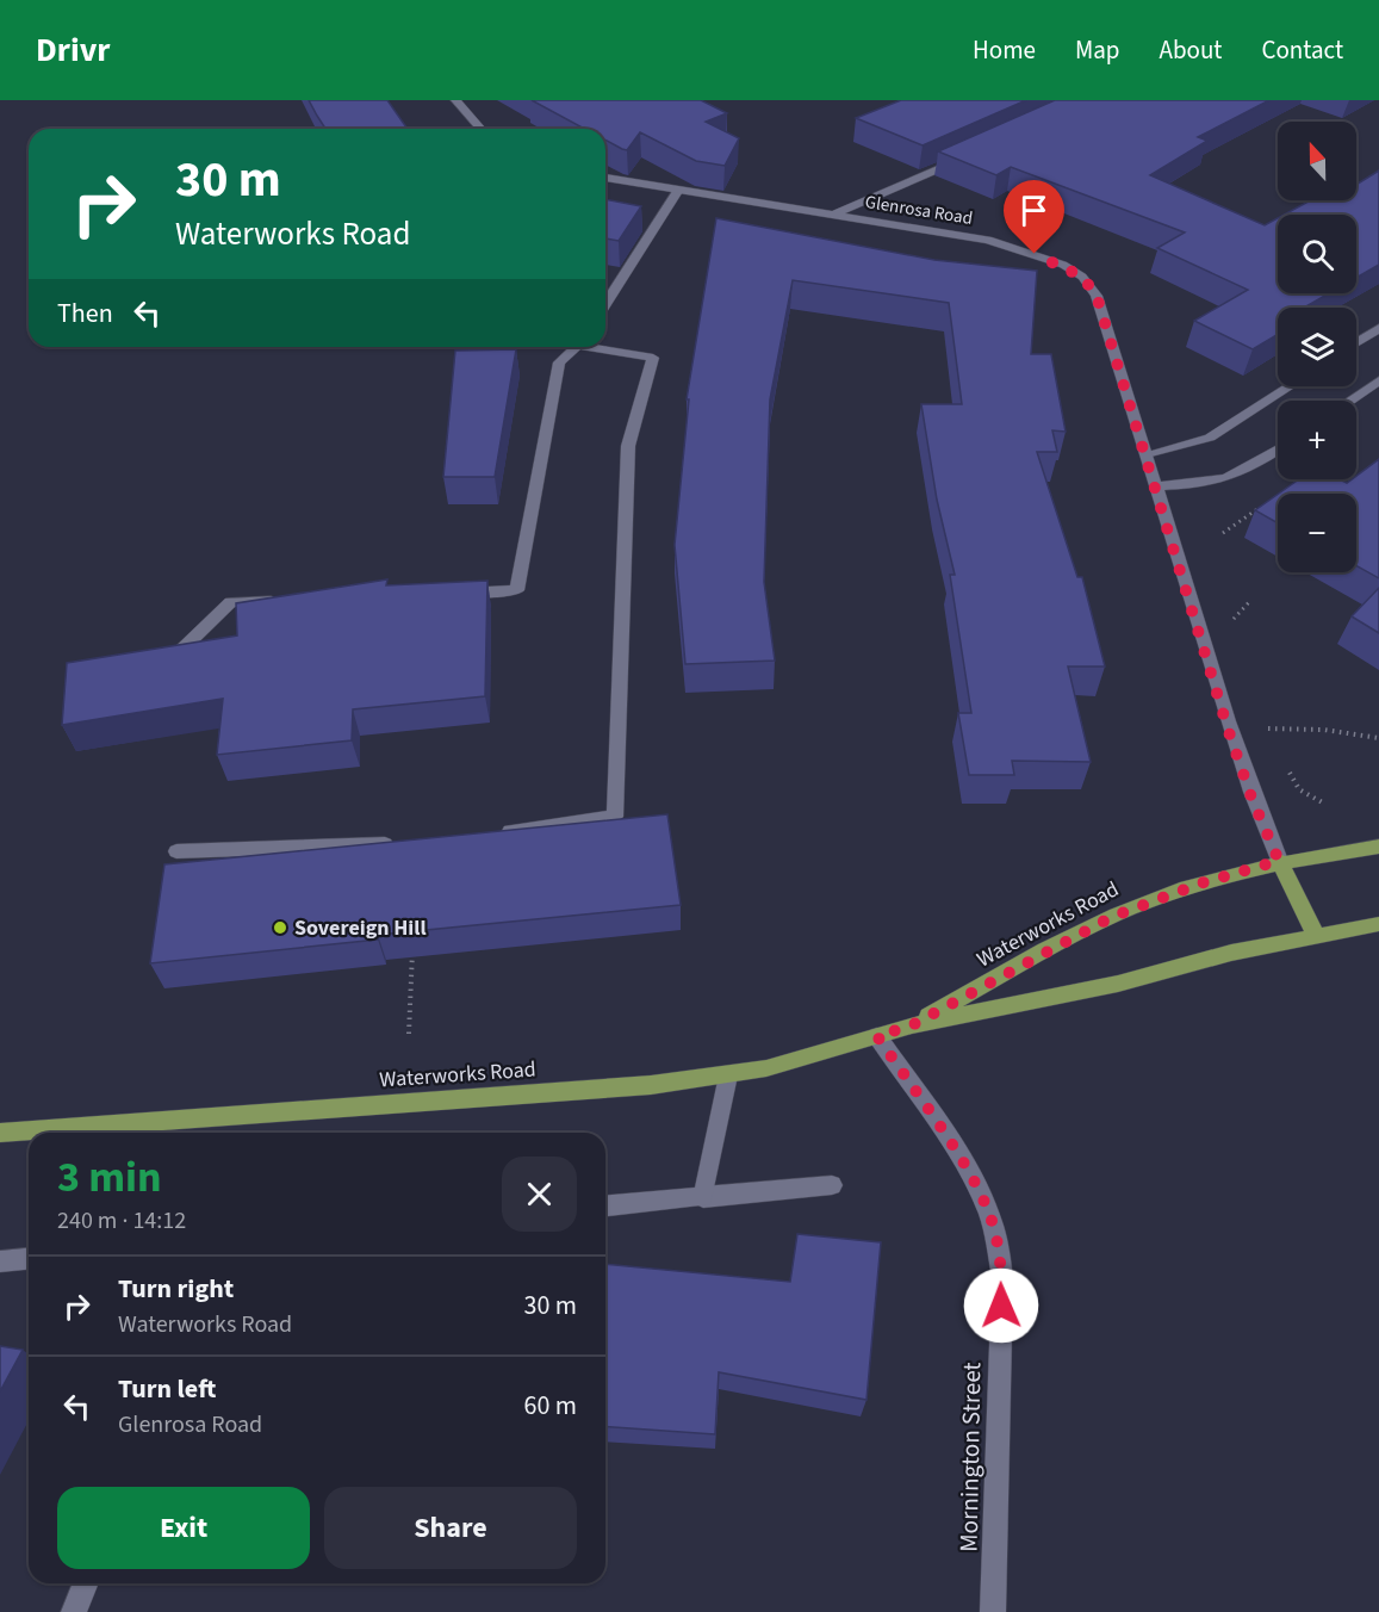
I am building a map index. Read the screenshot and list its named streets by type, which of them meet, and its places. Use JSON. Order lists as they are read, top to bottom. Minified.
{"streets":{"main road":["Waterworks Road"],"street":["Glenrosa Road","Mornington Street"]},"crossings":[["Glenrosa Road","Waterworks Road"],["Waterworks Road","Mornington Street"]],"places":["Sovereign Hill"],"north":"top","page":{"header":"Drivr","nav":["Home","Map","About","Contact"],"map_buttons":["+","−"],"turn":["30 m","Waterworks Road"],"then":"Then","heading":["3 min","240 m · 14:12"],"list":[{"name":"Turn right","note":"Waterworks Road","value":"30 m"},{"name":"Turn left","note":"Glenrosa Road","value":"60 m"}],"buttons":["Exit","Share"]}}
